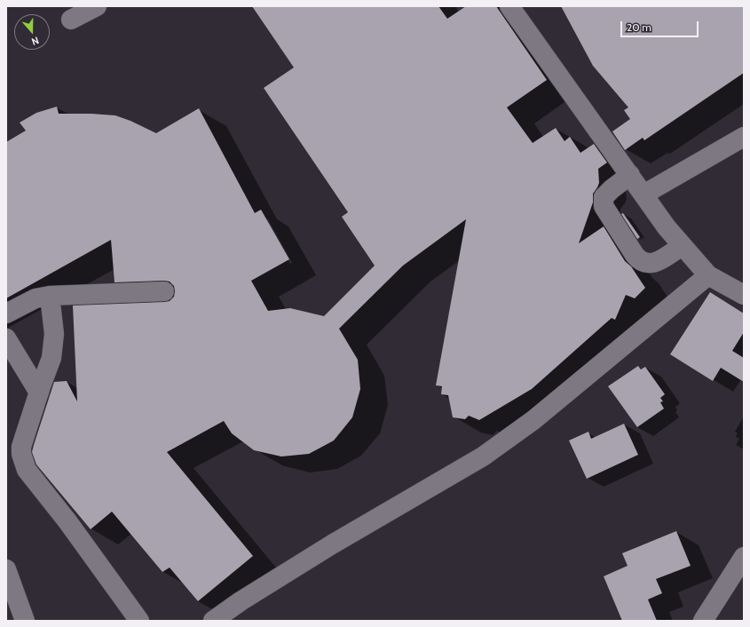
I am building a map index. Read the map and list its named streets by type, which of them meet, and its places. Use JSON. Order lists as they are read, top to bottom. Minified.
{"scale_bar":"20 m","north":"bottom"}
